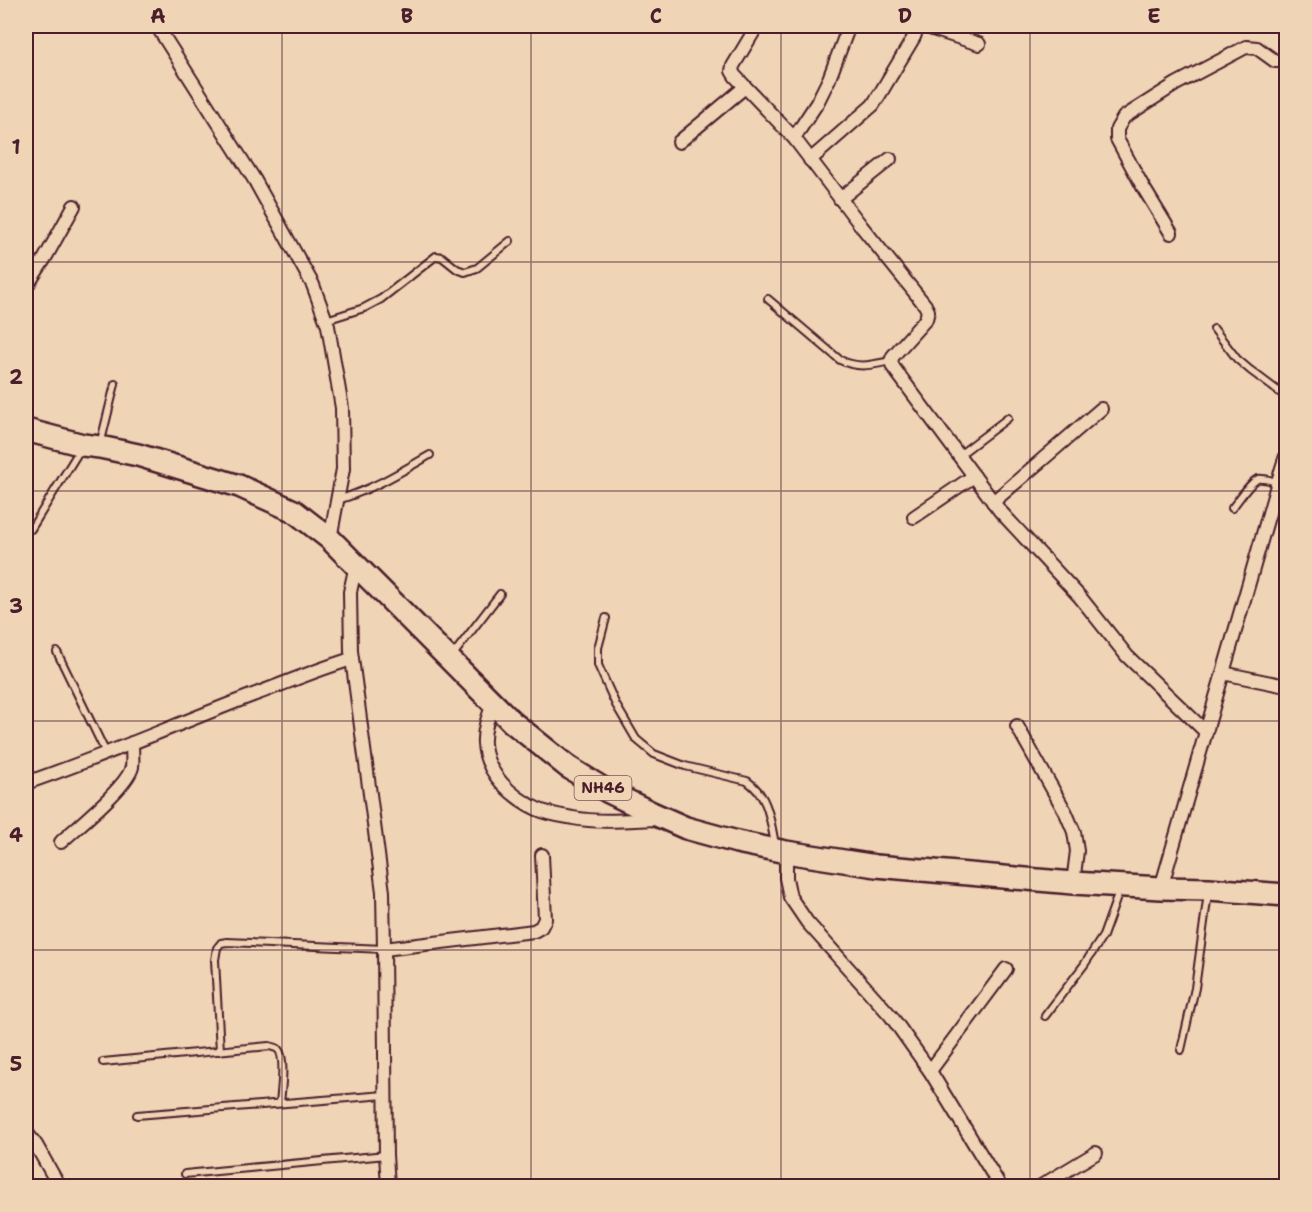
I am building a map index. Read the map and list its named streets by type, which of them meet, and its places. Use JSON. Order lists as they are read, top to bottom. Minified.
{"streets":{"highway":["NH46"]},"grid":{"columns":["A","B","C","D","E"],"rows":["1","2","3","4","5"]}}
